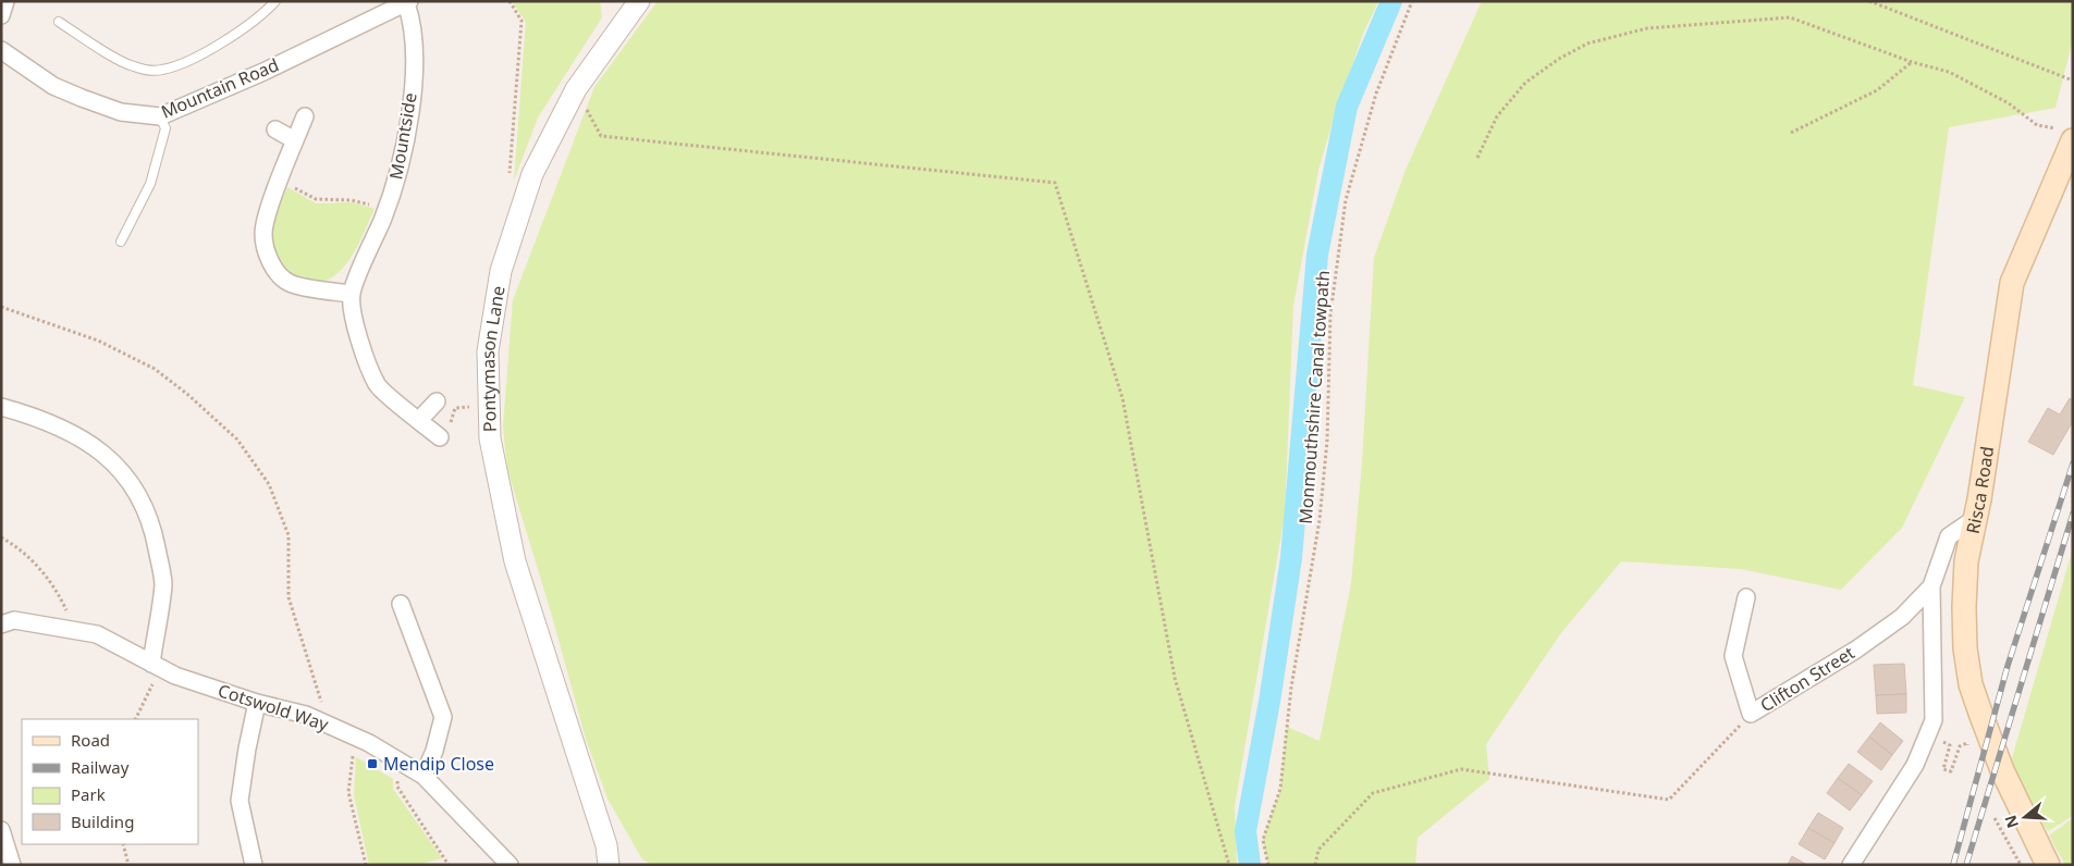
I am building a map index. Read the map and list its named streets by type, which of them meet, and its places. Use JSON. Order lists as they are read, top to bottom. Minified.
{"streets":{"main road":["Risca Road"],"street":["Mountain Road","Mountside","Pontymason Lane","Clifton Street","Cotswold Way"],"path":["Monmouthshire Canal towpath"]},"crossings":[["Mountain Road","Mountside"]],"places":{"transit":["Mendip Close"]},"legend":["Road","Railway","Park","Building"],"north":"left"}
